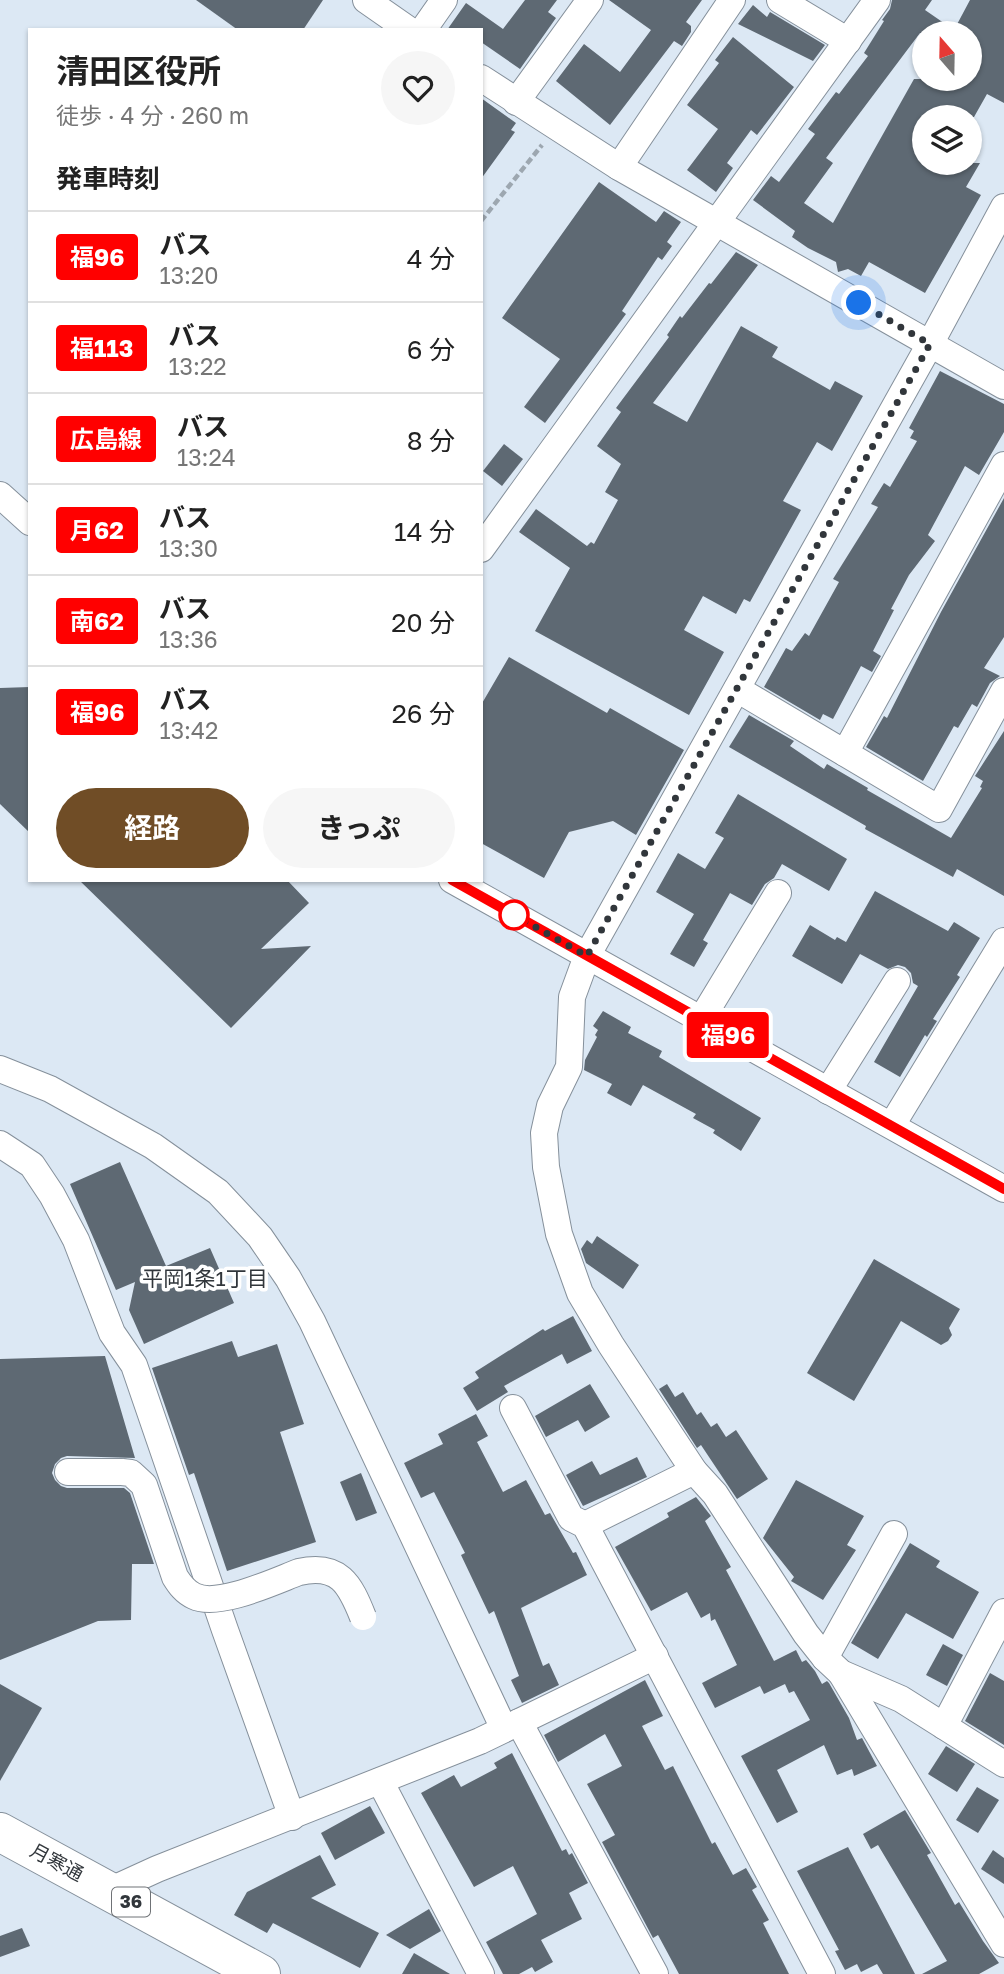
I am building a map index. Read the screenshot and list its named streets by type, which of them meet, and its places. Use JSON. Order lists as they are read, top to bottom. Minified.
{"streets":{"highway":["月寒通","36"]},"districts":["平岡1条1丁目"],"lines":["bus line 福96"],"north":"top","page":{"on_map":"福96","heading":[["清田区役所","徒歩 · 4 分 · 260 m"],"発車時刻"],"list":[{"mark":"福96","name":"バス","note":"13:20","value":"4 分"},{"mark":"福113","name":"バス","note":"13:22","value":"6 分"},{"mark":"広島線","name":"バス","note":"13:24","value":"8 分"},{"mark":"月62","name":"バス","note":"13:30","value":"14 分"},{"mark":"南62","name":"バス","note":"13:36","value":"20 分"},{"mark":"福96","name":"バス","note":"13:42","value":"26 分"}],"buttons":["経路","きっぷ"]}}
